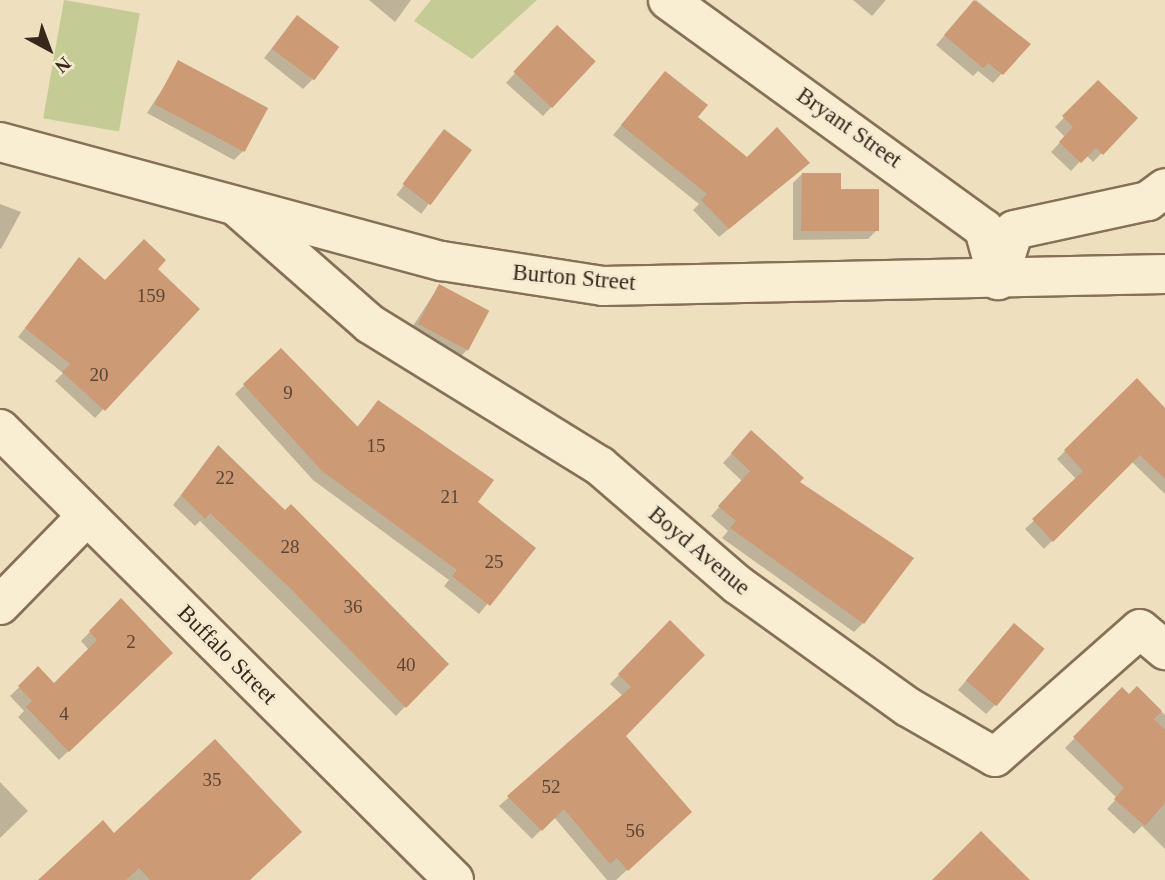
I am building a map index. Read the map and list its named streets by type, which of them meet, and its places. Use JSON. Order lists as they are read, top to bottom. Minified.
{"streets":{"street":["Bryant Street","Burton Street","Boyd Avenue","Buffalo Street"]},"crossings":[["Bryant Street","Burton Street"],["Burton Street","Boyd Avenue"]],"house_numbers":["159","20","9","15","22","21","28","25","36","2","40","4","35","52","56"],"north":"bottom right"}
